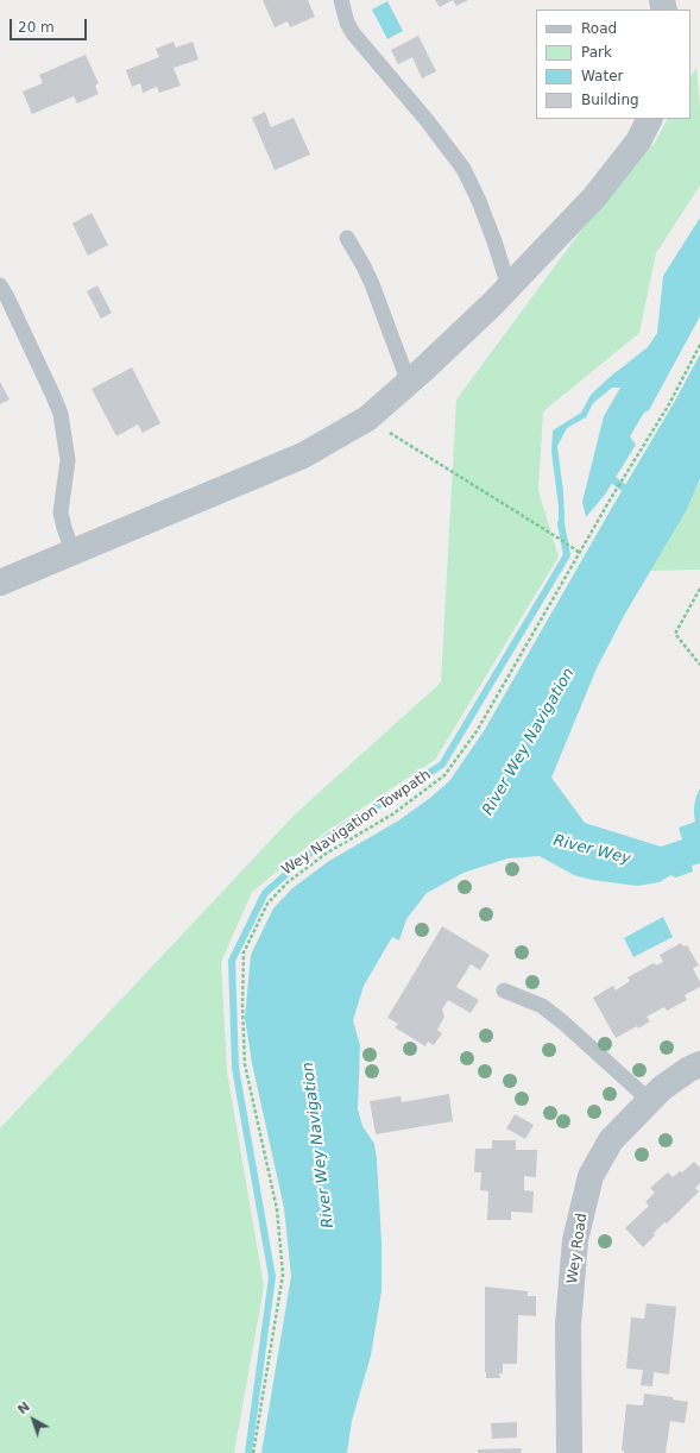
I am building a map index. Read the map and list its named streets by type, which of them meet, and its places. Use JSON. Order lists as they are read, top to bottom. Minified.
{"streets":{"street":["Wey Road"],"path":["Wey Navigation Towpath"]},"water":["River Wey Navigation","River Wey"],"legend":["Road","Park","Water","Building"],"scale_bar":"20 m","north":"top left"}
